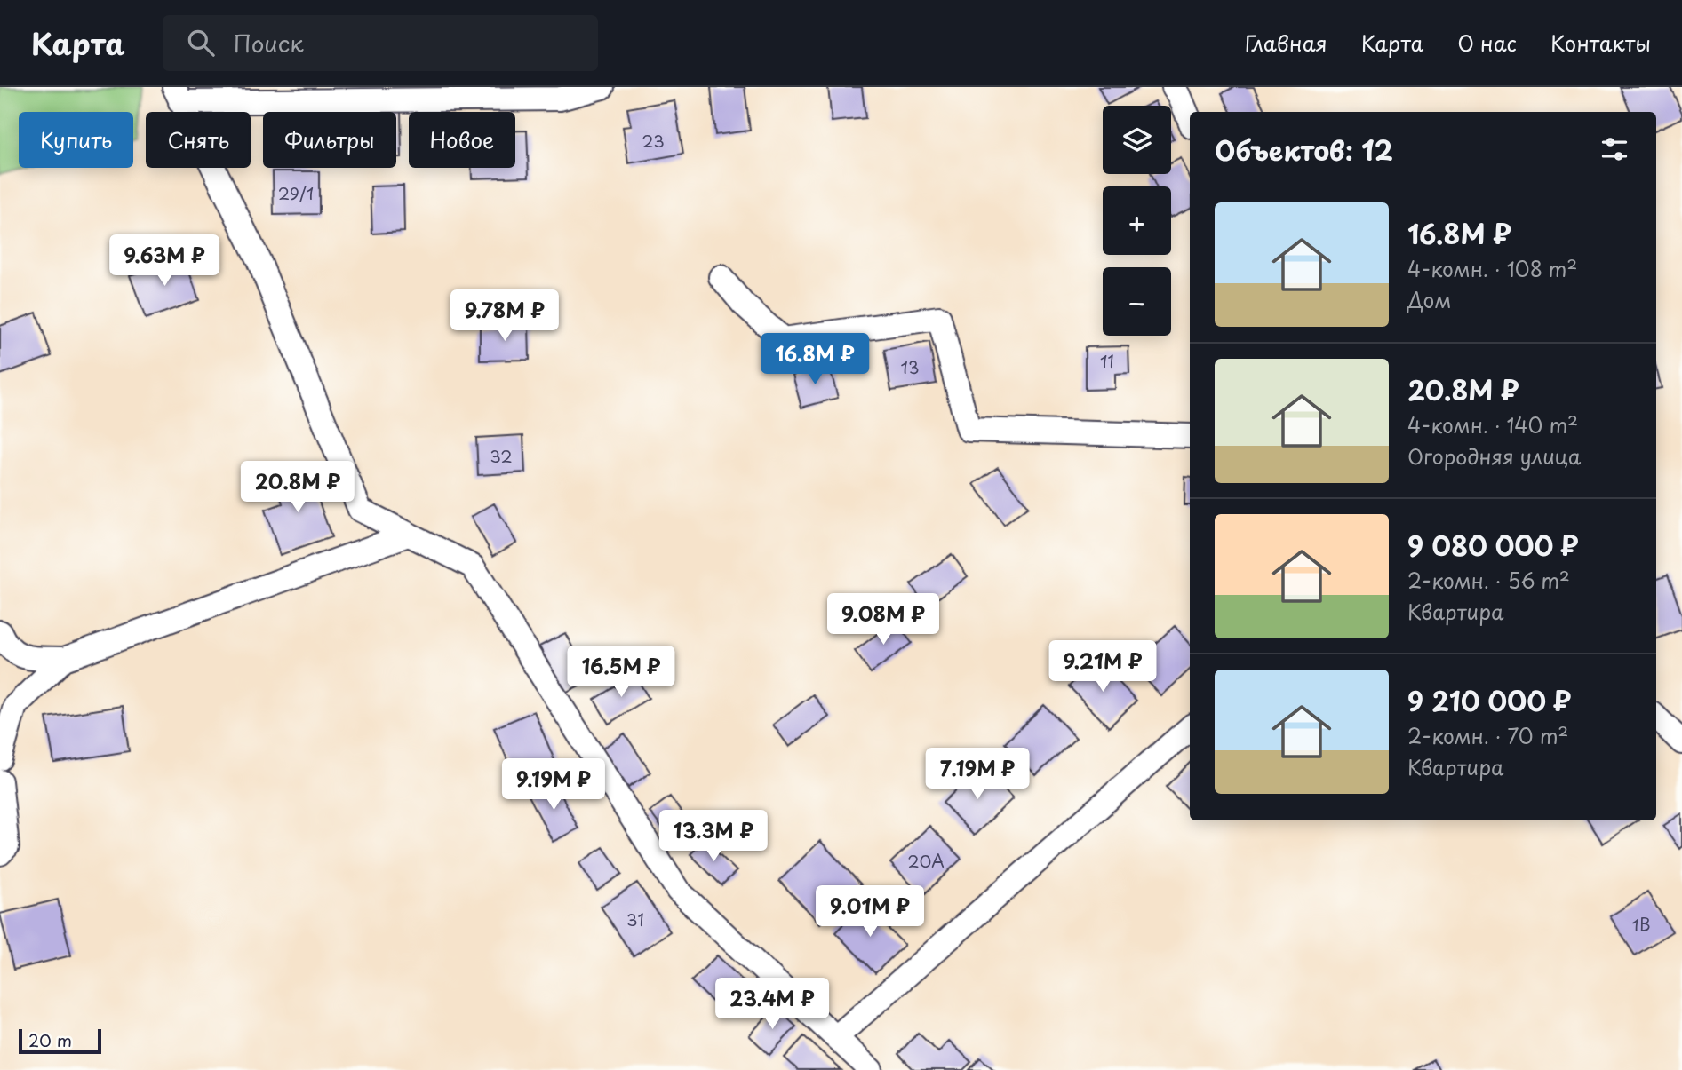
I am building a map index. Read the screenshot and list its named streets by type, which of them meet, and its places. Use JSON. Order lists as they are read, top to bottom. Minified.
{"house_numbers":["23","29/1","11","13","32","20А","31","1В"],"scale_bar":"20 m","page":{"header":"Карта","search":"Поиск","nav":["Главная","Карта","О нас","Контакты"],"map_buttons":["+","−"],"chip":["Купить","Снять","Фильтры","Новое"],"heading":"Объектов: 12","list":[{"name":"16.8M ₽","note":"4-комн. · 108 m² · Дом"},{"name":"20.8M ₽","note":"4-комн. · 140 m² · Огородняя улица"},{"name":"9 080 000 ₽","note":"2-комн. · 56 m² · Квартира"},{"name":"9 210 000 ₽","note":"2-комн. · 70 m² · Квартира"}],"price":["9.63M ₽","9.78M ₽","16.8M ₽","20.8M ₽","9.08M ₽","9.21M ₽","16.5M ₽","7.19M ₽","9.19M ₽","13.3M ₽","9.01M ₽","23.4M ₽"],"scale":"20 m"}}
